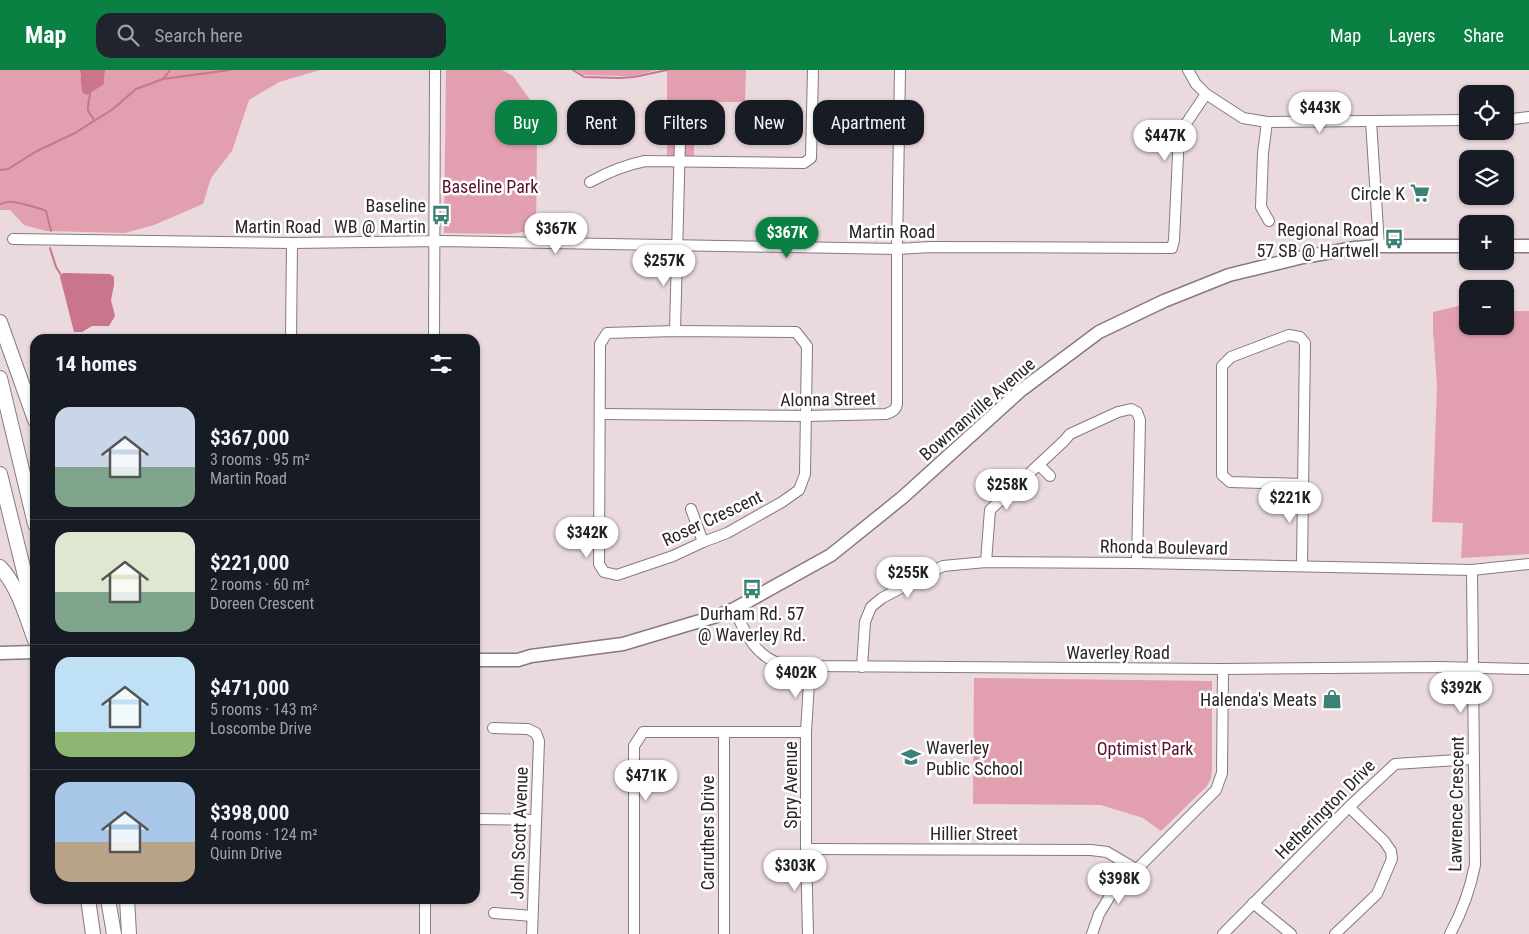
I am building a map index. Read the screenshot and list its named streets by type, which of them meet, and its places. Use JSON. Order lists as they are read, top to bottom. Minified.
{"streets":{"main road":["Bowmanville Avenue"],"street":["Martin Road","Alonna Street","Roser Crescent","Rhonda Boulevard","Waverley Road","Spry Avenue","Lawrence Crescent","Hetherington Drive","John Scott Avenue","Carruthers Drive","Hillier Street"]},"crossings":[["Martin Road","Alonna Street"],["Alonna Street","Roser Crescent"],["Bowmanville Avenue","Waverley Road"],["Rhonda Boulevard","Waverley Road"],["Rhonda Boulevard","Lawrence Crescent"],["Waverley Road","Spry Avenue"],["Waverley Road","Lawrence Crescent"],["Spry Avenue","Hillier Street"],["Lawrence Crescent","Hetherington Drive"]],"parks":["Baseline Park","Optimist Park"],"places":{"supermarket":["Circle K"],"bus stop":["Baseline WB @ Martin","Regional Road 57 SB @ Hartwell","Durham Rd. 57 @ Waverley Rd."],"shop":["Halenda's Meats"],"school or university":["Waverley Public School"]},"page":{"header":"Map","search":"Search here","nav":["Map","Layers","Share"],"map_buttons":["+","−"],"price":["$443K","$447K","$367K","$367K","$257K","$258K","$221K","$342K","$255K","$402K","$392K","$471K","$303K","$398K"],"chip":["Buy","Rent","Filters","New","Apartment"],"heading":"14 homes","list":[{"name":"$367,000","note":"3 rooms · 95 m² · Martin Road"},{"name":"$221,000","note":"2 rooms · 60 m² · Doreen Crescent"},{"name":"$471,000","note":"5 rooms · 143 m² · Loscombe Drive"},{"name":"$398,000","note":"4 rooms · 124 m² · Quinn Drive"}]}}
